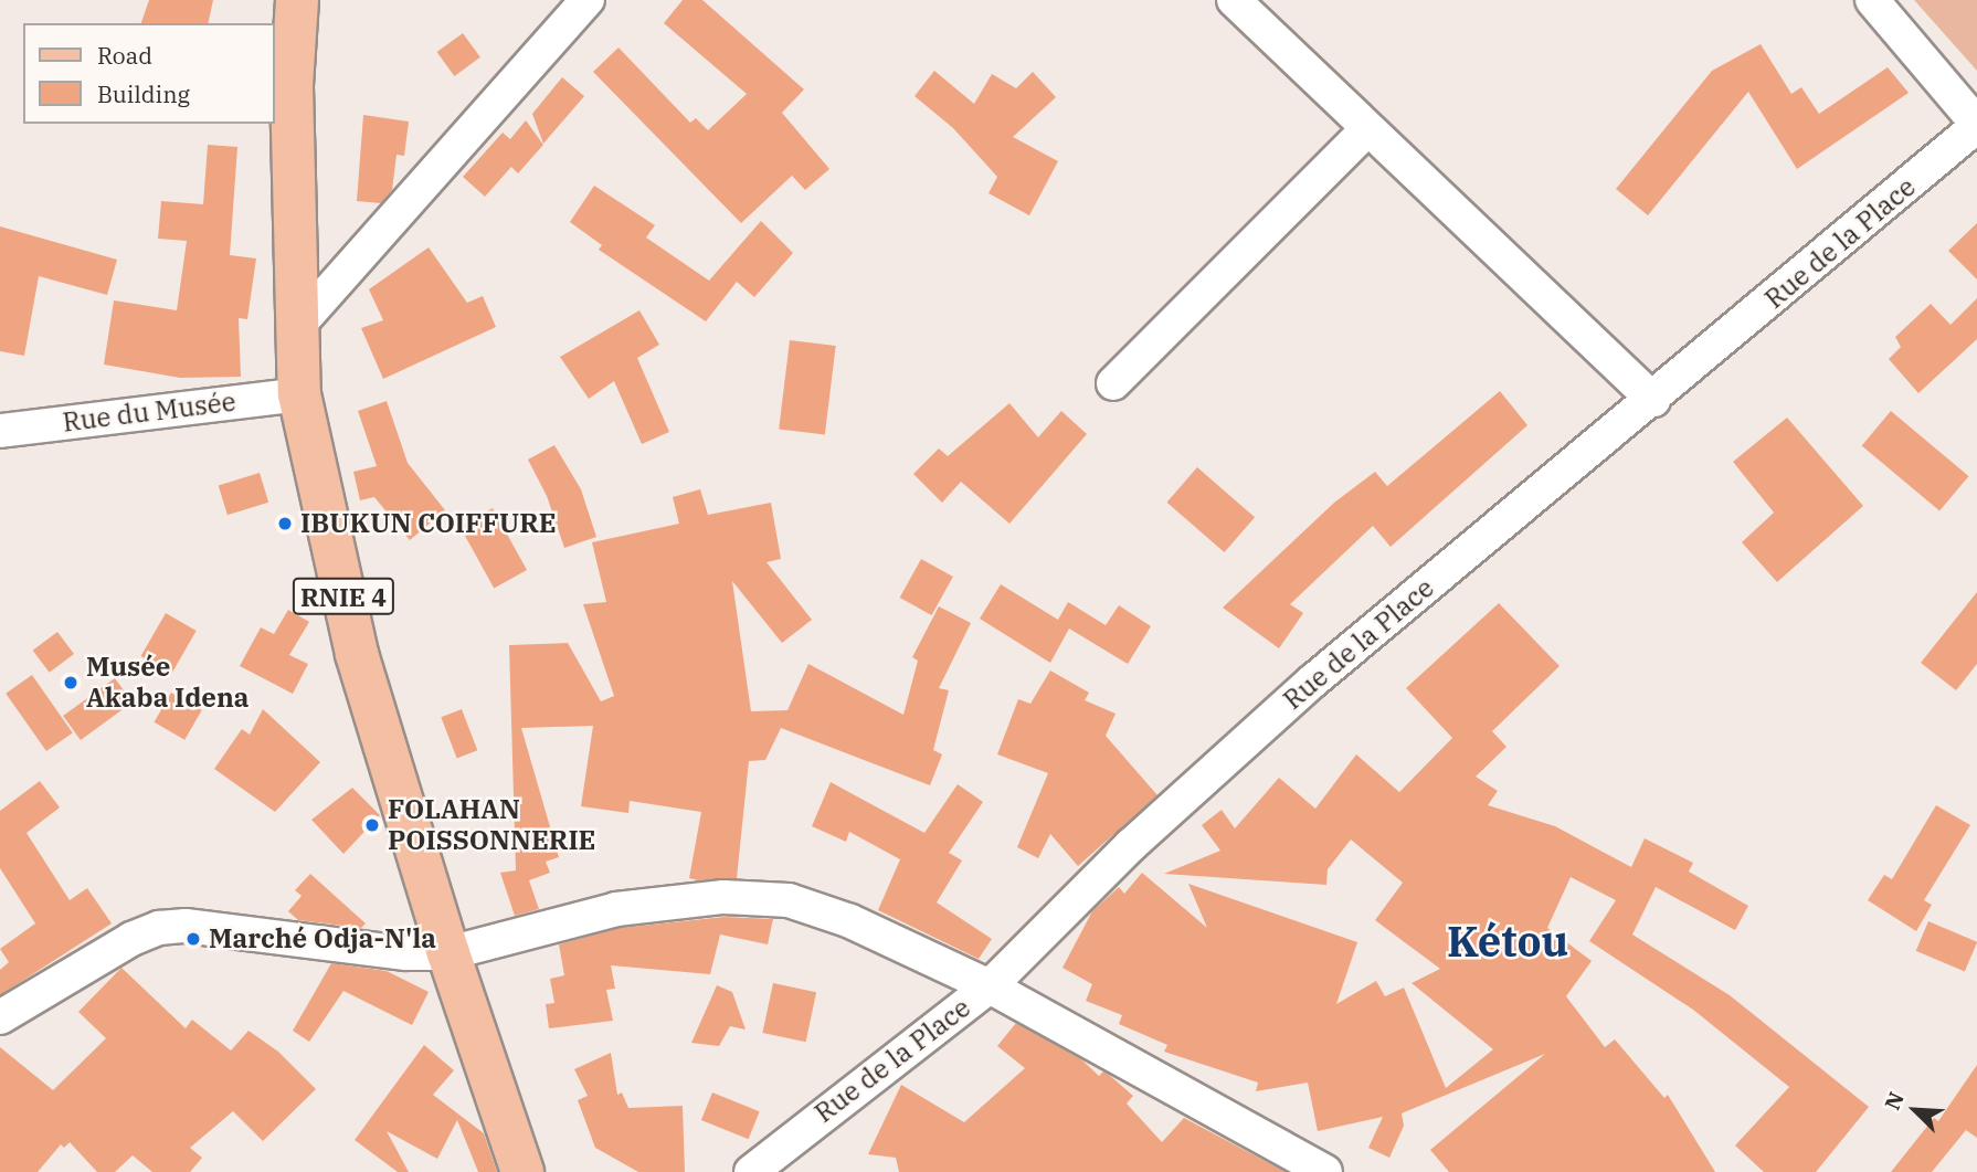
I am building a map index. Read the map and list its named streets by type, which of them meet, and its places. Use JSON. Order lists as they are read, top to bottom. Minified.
{"streets":{"main road":["RNIE 4"],"street":["Rue de la Place","Rue du Musée"]},"crossings":[["Rue du Musée","RNIE 4"]],"districts":["Kétou"],"places":["IBUKUN COIFFURE","Musée Akaba Idena","FOLAHAN POISSONNERIE","Marché Odja-N'la"],"legend":["Road","Building"],"north":"top left"}
